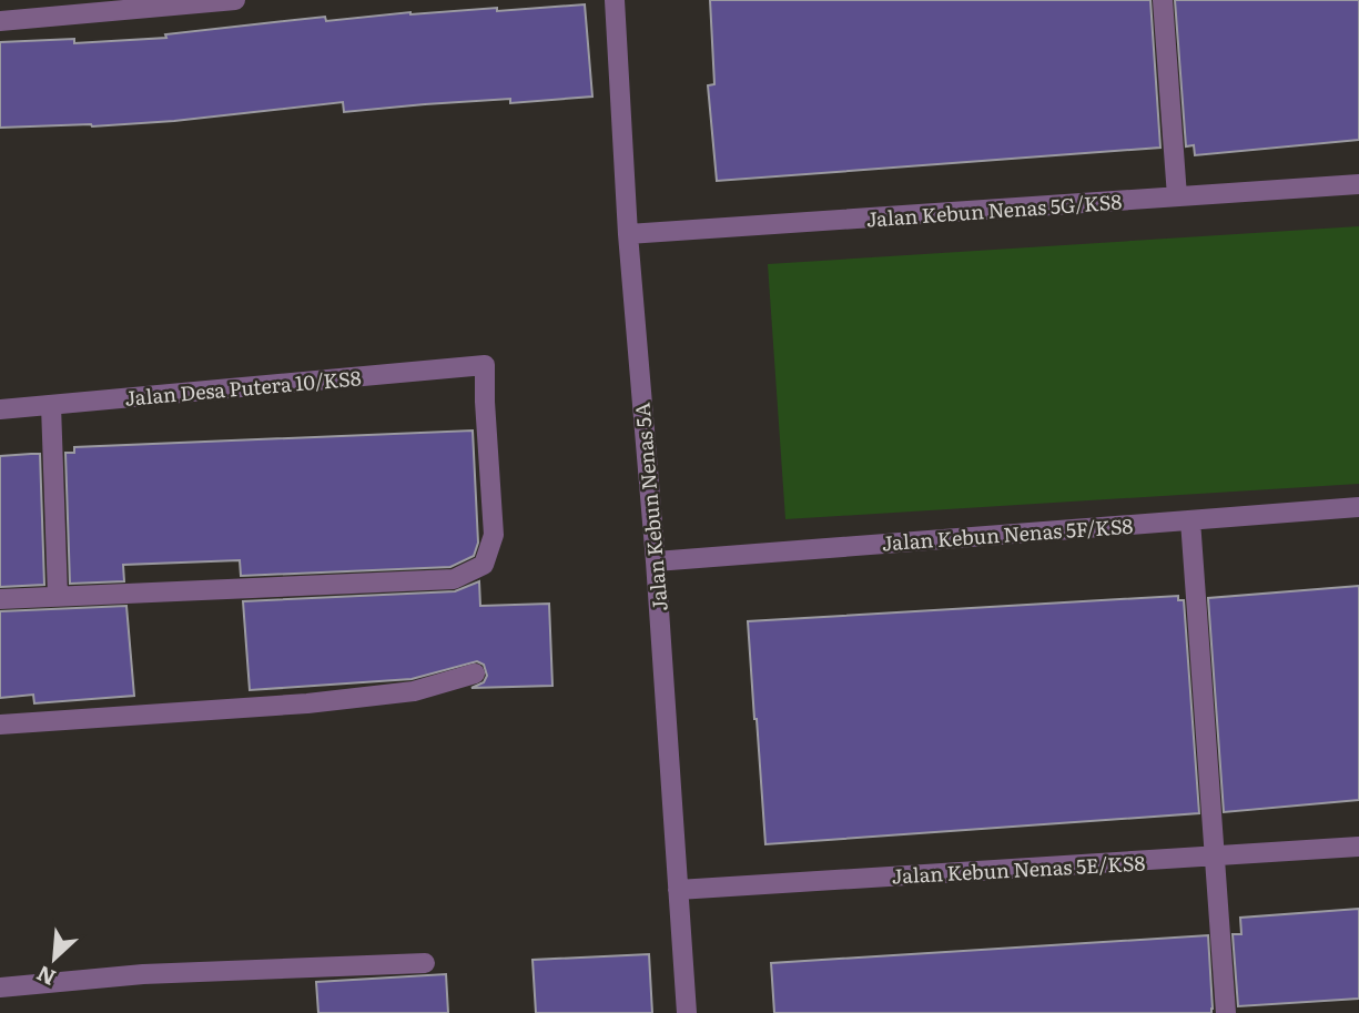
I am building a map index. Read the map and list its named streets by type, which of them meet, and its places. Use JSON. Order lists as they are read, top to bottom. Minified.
{"streets":{"street":["Jalan Kebun Nenas 5G/KS8","Jalan Desa Putera 10/KS8","Jalan Kebun Nenas 5A","Jalan Kebun Nenas 5F/KS8","Jalan Kebun Nenas 5E/KS8"]},"crossings":[["Jalan Kebun Nenas 5G/KS8","Jalan Kebun Nenas 5A"],["Jalan Kebun Nenas 5A","Jalan Kebun Nenas 5F/KS8"],["Jalan Kebun Nenas 5A","Jalan Kebun Nenas 5E/KS8"]],"north":"bottom left"}
